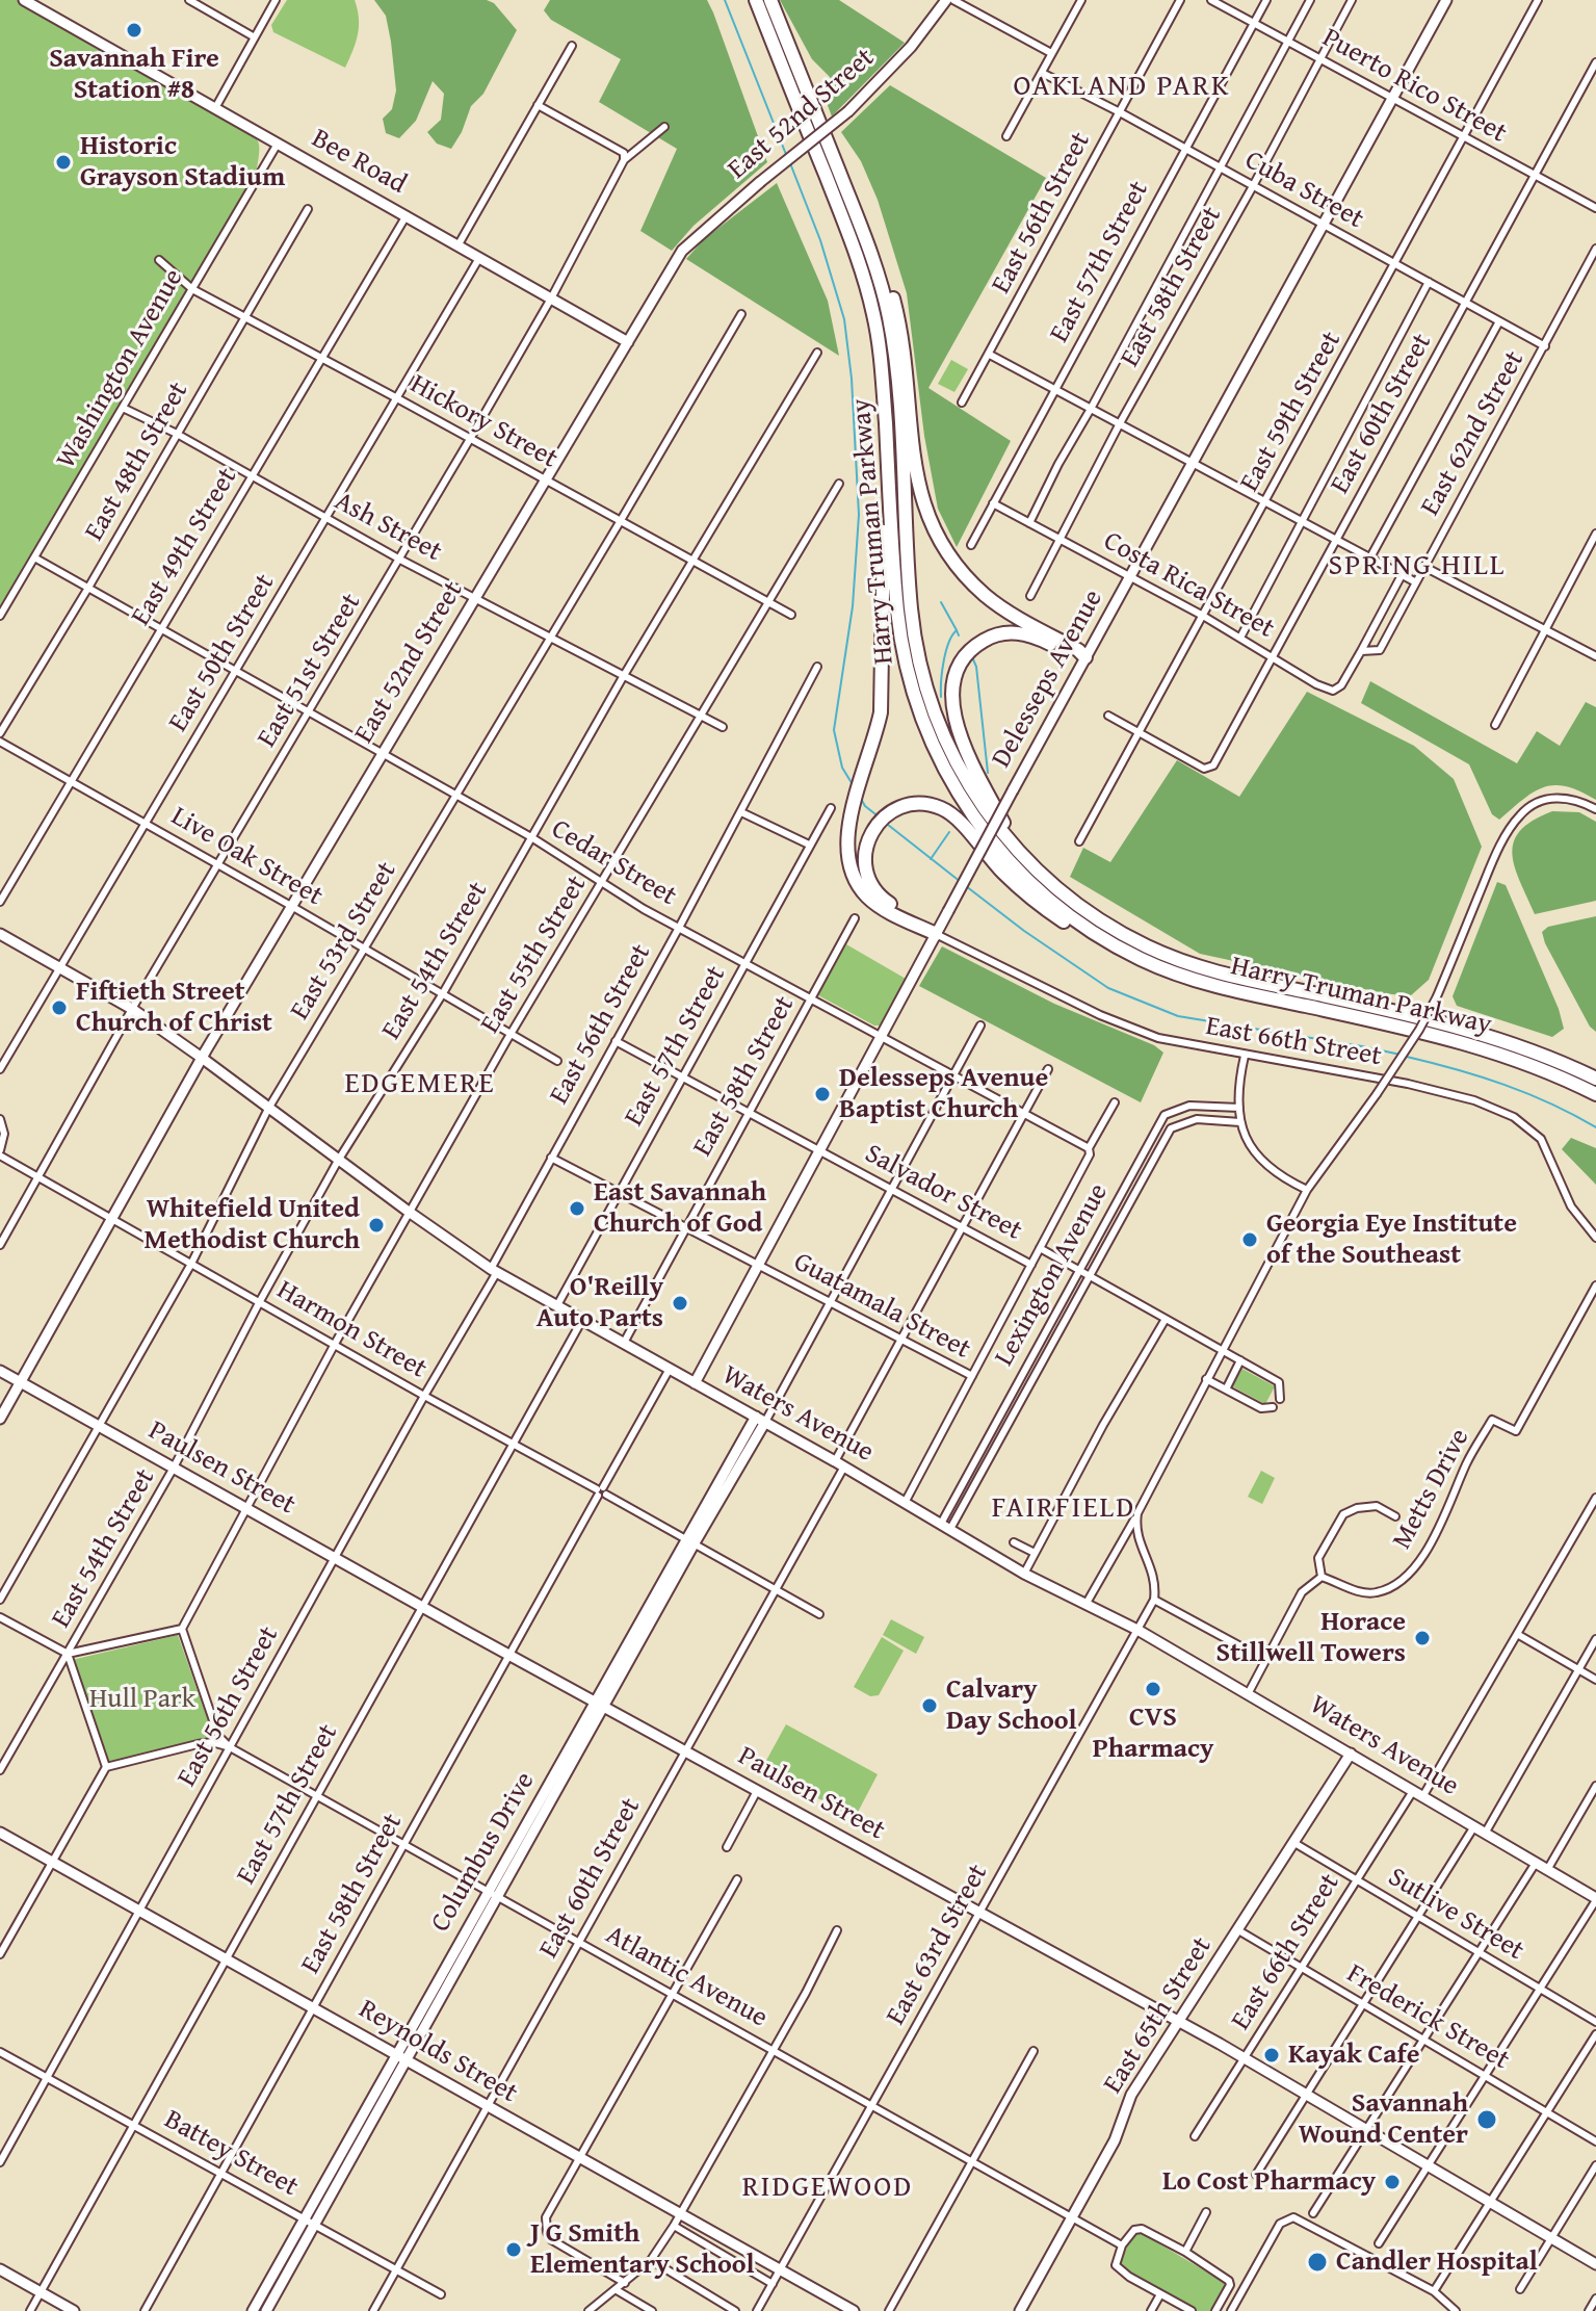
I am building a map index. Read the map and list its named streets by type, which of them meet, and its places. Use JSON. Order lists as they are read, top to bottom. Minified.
{"streets":{"highway":["Harry Truman Parkway"],"main road":["East 52nd Street","Bee Road","Delesseps Avenue","Waters Avenue","Paulsen Street","Columbus Drive","East 65th Street","Reynolds Street"],"street":["Puerto Rico Street","Cuba Street","East 56th Street","East 57th Street","East 58th Street","Washington Avenue","East 59th Street","East 60th Street","Hickory Street","East 62nd Street","East 48th Street","Ash Street","East 49th Street","Costa Rica Street","East 50th Street","East 51st Street","Live Oak Street","Cedar Street","East 53rd Street","East 55th Street","East 54th Street","East 66th Street","Salvador Street","Lexington Avenue","Guatamala Street","Harmon Street","Metts Drive","Sutlive Street","East 63rd Street","Atlantic Avenue","Frederick Street","Battey Street"]},"crossings":[["Puerto Rico Street","East 57th Street"],["Puerto Rico Street","East 58th Street"],["Puerto Rico Street","East 59th Street"],["Puerto Rico Street","East 60th Street"],["Puerto Rico Street","Delesseps Avenue"],["East 52nd Street","Bee Road"],["East 52nd Street","Hickory Street"],["East 52nd Street","Ash Street"],["East 52nd Street","Live Oak Street"],["East 52nd Street","Cedar Street"],["East 52nd Street","Harmon Street"],["East 52nd Street","Waters Avenue"],["East 52nd Street","Paulsen Street"],["Bee Road","Washington Avenue"],["Bee Road","East 49th Street"],["Bee Road","East 50th Street"],["Bee Road","East 51st Street"],["Cuba Street","East 56th Street"],["Cuba Street","East 57th Street"],["Cuba Street","East 58th Street"],["Cuba Street","East 59th Street"],["Cuba Street","East 60th Street"],["Cuba Street","East 62nd Street"],["Cuba Street","Delesseps Avenue"],["East 56th Street","Cedar Street"],["East 56th Street","Salvador Street"],["East 56th Street","Guatamala Street"],["East 56th Street","Harmon Street"],["East 56th Street","Waters Avenue"],["East 56th Street","Paulsen Street"],["East 56th Street","Atlantic Avenue"],["East 56th Street","Reynolds Street"],["East 56th Street","Battey Street"],["East 57th Street","Costa Rica Street"],["East 57th Street","Cedar Street"],["East 57th Street","Salvador Street"],["East 57th Street","Guatamala Street"],["East 57th Street","Harmon Street"],["East 57th Street","Waters Avenue"],["East 57th Street","Paulsen Street"],["East 57th Street","Atlantic Avenue"],["East 57th Street","Reynolds Street"],["East 57th Street","Battey Street"],["East 58th Street","Costa Rica Street"],["East 58th Street","Cedar Street"],["East 58th Street","Salvador Street"],["East 58th Street","Guatamala Street"],["East 58th Street","Harmon Street"],["East 58th Street","Waters Avenue"],["East 58th Street","Paulsen Street"],["East 58th Street","Atlantic Avenue"],["East 58th Street","Reynolds Street"],["East 58th Street","Battey Street"],["Washington Avenue","Hickory Street"],["Washington Avenue","Ash Street"],["Washington Avenue","Cedar Street"],["East 59th Street","East 60th Street"],["East 59th Street","Costa Rica Street"],["East 60th Street","Costa Rica Street"],["East 60th Street","Cedar Street"],["East 60th Street","Salvador Street"],["East 60th Street","Guatamala Street"],["East 60th Street","Harmon Street"],["East 60th Street","Waters Avenue"],["East 60th Street","Paulsen Street"],["East 60th Street","Atlantic Avenue"],["East 60th Street","Reynolds Street"],["East 60th Street","Battey Street"],["Hickory Street","East 48th Street"],["Hickory Street","East 49th Street"],["Hickory Street","East 50th Street"],["Hickory Street","East 51st Street"],["Hickory Street","East 53rd Street"],["Hickory Street","East 55th Street"],["Hickory Street","East 54th Street"],["East 62nd Street","Costa Rica Street"],["East 48th Street","Ash Street"],["East 48th Street","Cedar Street"],["Ash Street","East 49th Street"],["Ash Street","East 50th Street"],["Ash Street","East 51st Street"],["Ash Street","East 53rd Street"],["Ash Street","East 55th Street"],["Ash Street","East 54th Street"],["East 49th Street","Live Oak Street"],["East 49th Street","Cedar Street"],["Costa Rica Street","Delesseps Avenue"],["East 50th Street","Live Oak Street"],["East 50th Street","Cedar Street"],["East 50th Street","Waters Avenue"],["East 51st Street","Live Oak Street"],["East 51st Street","Cedar Street"],["East 51st Street","Harmon Street"],["East 51st Street","Waters Avenue"],["Delesseps Avenue","Cedar Street"],["Delesseps Avenue","East 66th Street"],["Delesseps Avenue","Salvador Street"],["Delesseps Avenue","Guatamala Street"],["Delesseps Avenue","Waters Avenue"],["Live Oak Street","East 53rd Street"],["Live Oak Street","East 55th Street"],["Live Oak Street","East 54th Street"],["Cedar Street","East 53rd Street"],["Cedar Street","East 55th Street"],["Cedar Street","East 54th Street"],["East 53rd Street","Harmon Street"],["East 53rd Street","Waters Avenue"],["East 53rd Street","Paulsen Street"],["East 55th Street","Harmon Street"],["East 55th Street","Waters Avenue"],["East 55th Street","Paulsen Street"],["East 54th Street","Harmon Street"],["East 54th Street","Waters Avenue"],["East 54th Street","Paulsen Street"],["East 66th Street","Waters Avenue"],["East 66th Street","Paulsen Street"],["East 66th Street","Sutlive Street"],["East 66th Street","Frederick Street"],["Lexington Avenue","Waters Avenue"],["Harmon Street","Columbus Drive"],["Waters Avenue","Columbus Drive"],["Waters Avenue","East 63rd Street"],["Waters Avenue","East 65th Street"],["Paulsen Street","Columbus Drive"],["Paulsen Street","East 63rd Street"],["Paulsen Street","East 65th Street"],["Columbus Drive","Atlantic Avenue"],["Columbus Drive","Reynolds Street"],["Columbus Drive","Battey Street"],["Sutlive Street","East 65th Street"],["East 63rd Street","Atlantic Avenue"],["East 63rd Street","Reynolds Street"],["Atlantic Avenue","East 65th Street"],["East 65th Street","Frederick Street"]],"districts":["OAKLAND PARK","SPRING HILL","EDGEMERE","FAIRFIELD","RIDGEWOOD"],"parks":["Hull Park"],"places":["Savannah Fire Station #8","Historic Grayson Stadium","Fiftieth Street Church of Christ","Delesseps Avenue Baptist Church","East Savannah Church of God","Whitefield United Methodist Church","Georgia Eye Institute of the Southeast","O'Reilly Auto Parts","Horace Stillwell Towers","CVS Pharmacy","Calvary Day School","Kayak Cafe","Savannah Wound Center","Lo Cost Pharmacy","J G Smith Elementary School","Candler Hospital"]}
